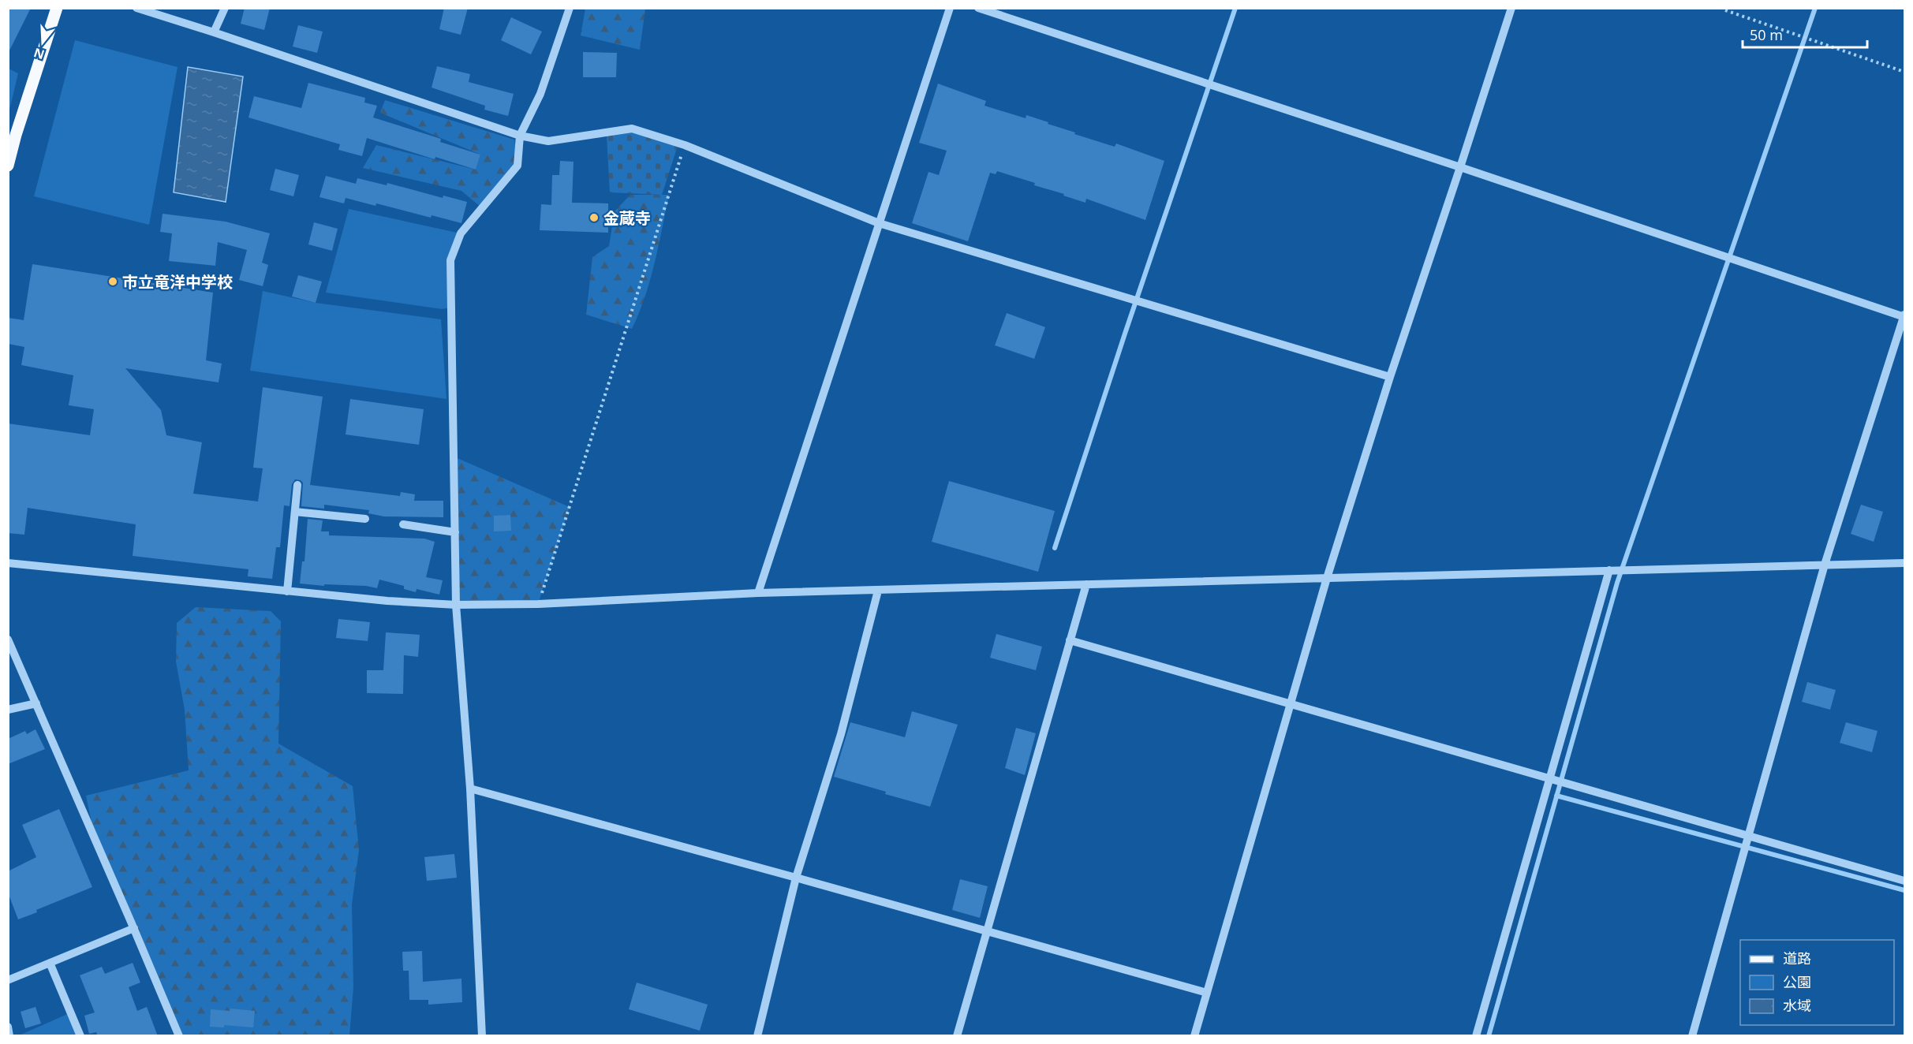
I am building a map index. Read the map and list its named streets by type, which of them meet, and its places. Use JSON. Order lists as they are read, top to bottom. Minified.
{"places":["金蔵寺","市立竜洋中学校"],"legend":["道路","公園","水域"],"scale_bar":"50 m","north":"bottom"}
